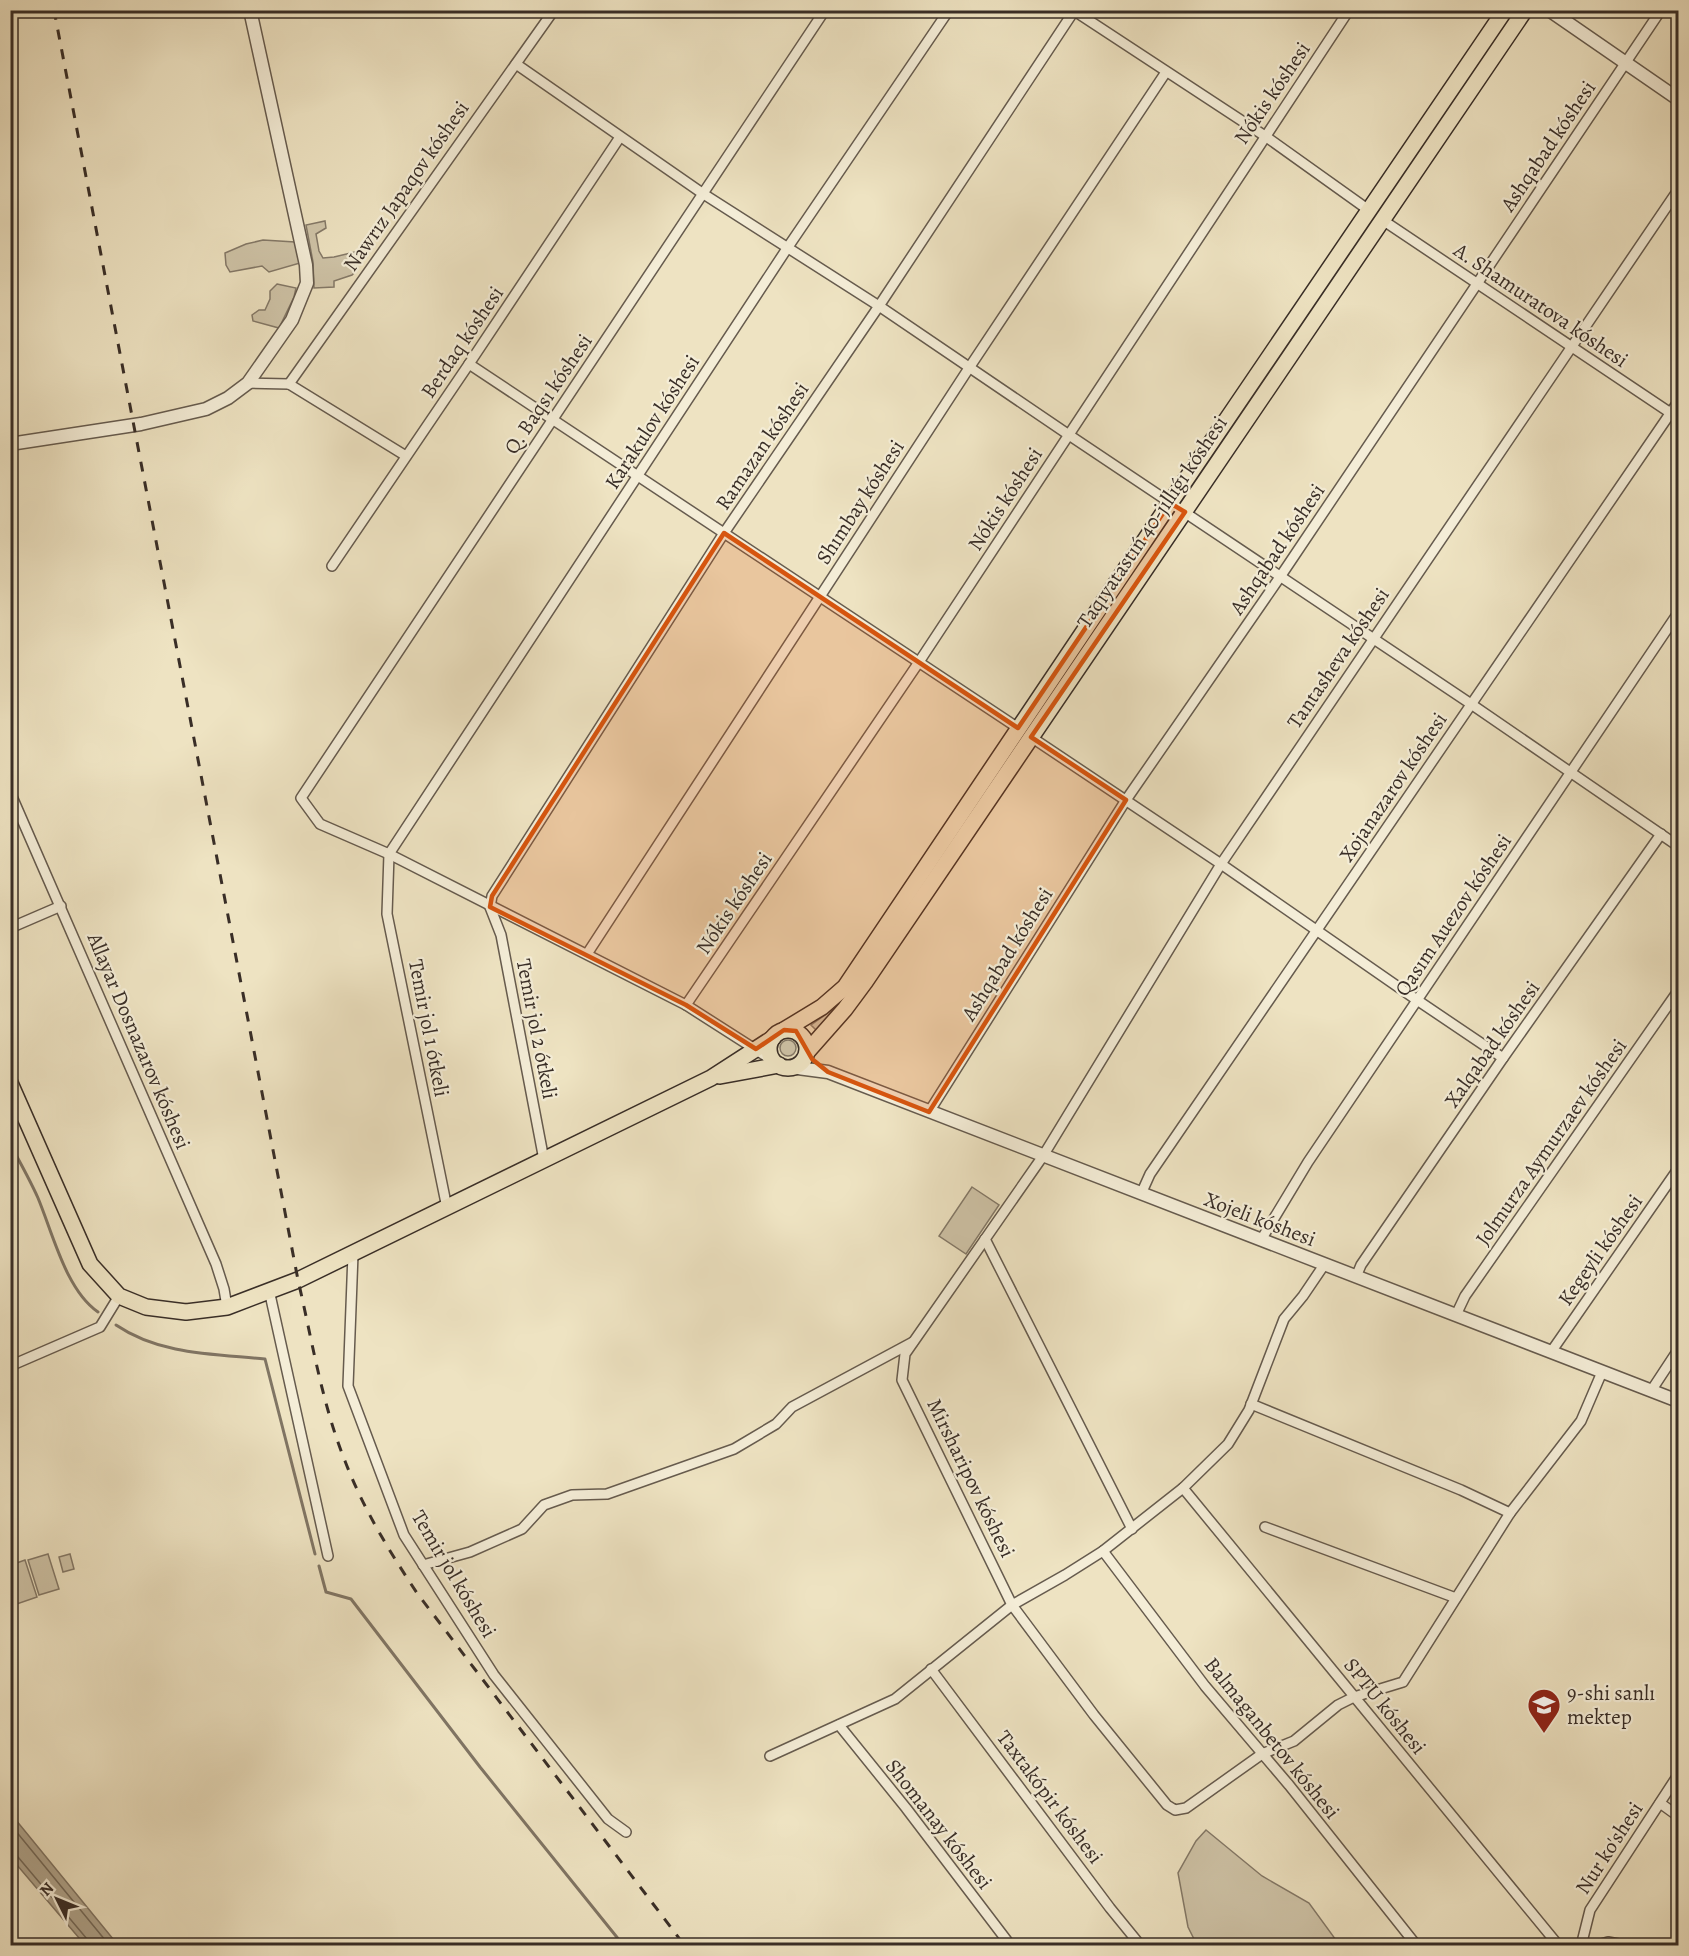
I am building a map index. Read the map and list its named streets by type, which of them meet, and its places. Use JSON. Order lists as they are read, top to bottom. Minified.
{"streets":{"main road":["Taqıyatastıń 40-jıllıǵı kóshesi"],"street":["Nókis kóshesi","Ashqabad kóshesi","Nawrız Japaqov kóshesi","A. Shamuratova kóshesi","Berdaq kóshesi","Q. Baqsı kóshesi","Karakulov kóshesi","Ramazan kóshesi","Shımbay kóshesi","Tantasheva kóshesi","Xojanazarov kóshesi","Qasım Auezov kóshesi","Temir jol 1 ótkeli","Temir jol 2 ótkeli","Allayar Dosnazarov kóshesi","Xalqabad kóshesi","Jolmurza Aymurzaev kóshesi","Xojeli kóshesi","Kegeyli kóshesi","Mirsharipov kóshesi","Temir jol kóshesi","SPTU kóshesi","Balmaganbetov kóshesi","Taxtakópir kóshesi","Shomanay kóshesi","Nur ko'shesi"]},"crossings":[["Ashqabad kóshesi","A. Shamuratova kóshesi"],["Ashqabad kóshesi","Xojeli kóshesi"],["A. Shamuratova kóshesi","Taqıyatastıń 40-jıllıǵı kóshesi"],["A. Shamuratova kóshesi","Tantasheva kóshesi"],["A. Shamuratova kóshesi","Xojanazarov kóshesi"],["Q. Baqsı kóshesi","Karakulov kóshesi"],["Q. Baqsı kóshesi","Temir jol 1 ótkeli"],["Karakulov kóshesi","Temir jol 1 ótkeli"],["Ramazan kóshesi","Temir jol 2 ótkeli"],["Tantasheva kóshesi","Xojeli kóshesi"],["Tantasheva kóshesi","Mirsharipov kóshesi"],["Xojanazarov kóshesi","Xojeli kóshesi"],["Qasım Auezov kóshesi","Xojeli kóshesi"],["Xalqabad kóshesi","Xojeli kóshesi"],["Jolmurza Aymurzaev kóshesi","Xojeli kóshesi"],["Xojeli kóshesi","Kegeyli kóshesi"],["Xojeli kóshesi","Mirsharipov kóshesi"],["Mirsharipov kóshesi","Balmaganbetov kóshesi"]],"places":{"school or university":["9-shi sanlı mektep"]},"north":"top left"}
